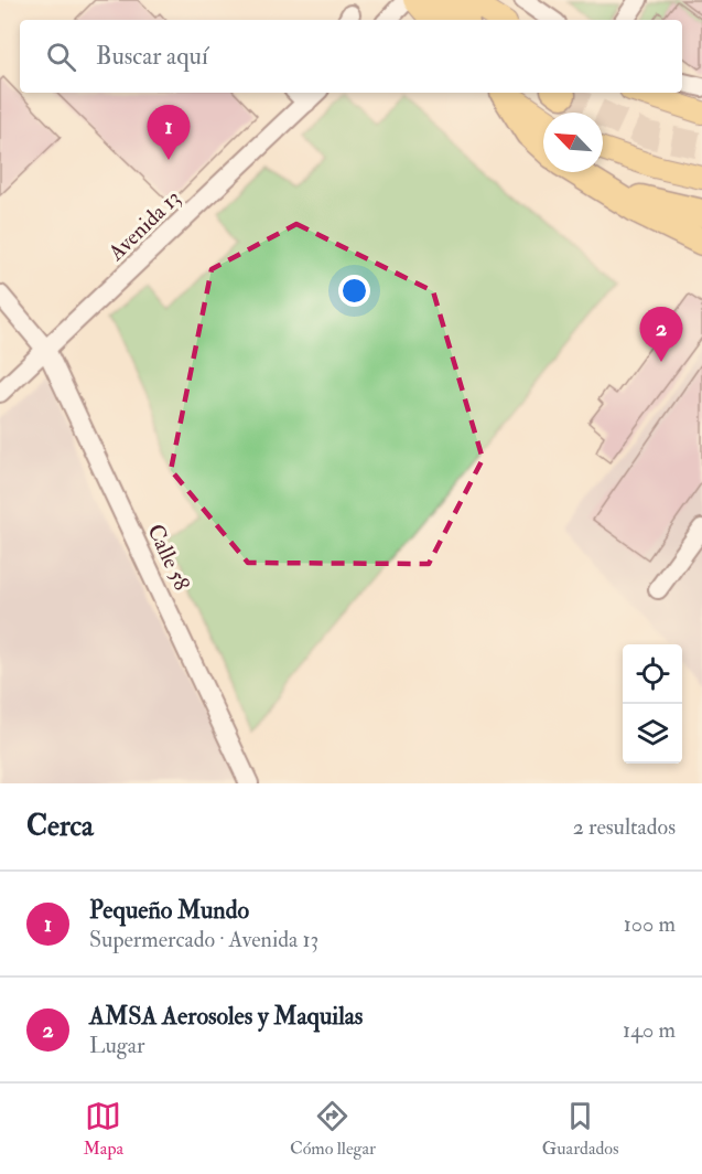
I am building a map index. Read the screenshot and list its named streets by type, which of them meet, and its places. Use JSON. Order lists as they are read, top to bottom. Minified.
{"streets":{"street":["Avenida 13","Calle 58"]},"crossings":[["Avenida 13","Calle 58"]],"north":"top left","page":{"search":"Buscar aquí","pins":["1","2"],"heading":["Cerca","2 resultados"],"list":[{"mark":"1","name":"Pequeño Mundo","note":"Supermercado · Avenida 13","value":"100 m"},{"mark":"2","name":"AMSA Aerosoles y Maquilas","note":"Lugar","value":"140 m"}],"nav":["Mapa","Cómo llegar","Guardados"]}}
